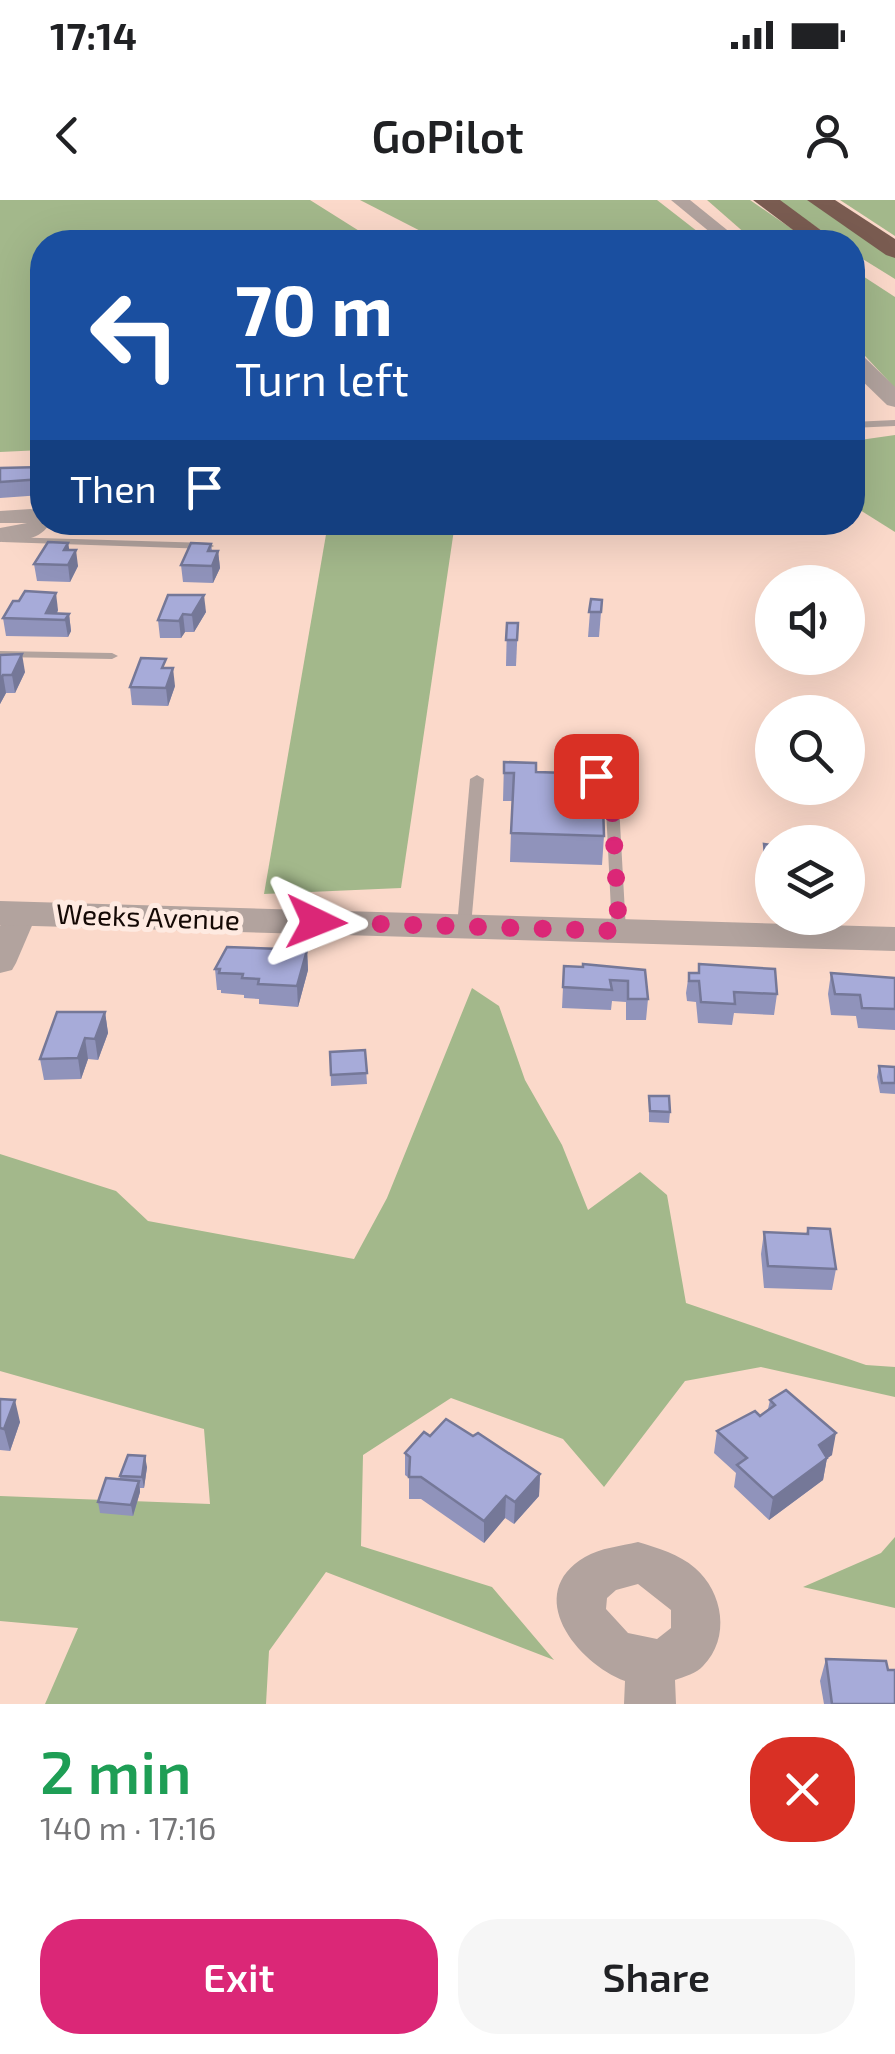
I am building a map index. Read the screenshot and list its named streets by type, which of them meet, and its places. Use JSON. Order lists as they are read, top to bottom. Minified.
{"streets":{"street":["Weeks Avenue"]},"page":{"status":"17:14","header":"GoPilot","turn":["70 m","Turn left"],"then":"Then","heading":["2 min","140 m · 17:16"],"buttons":["Exit","Share"]}}
